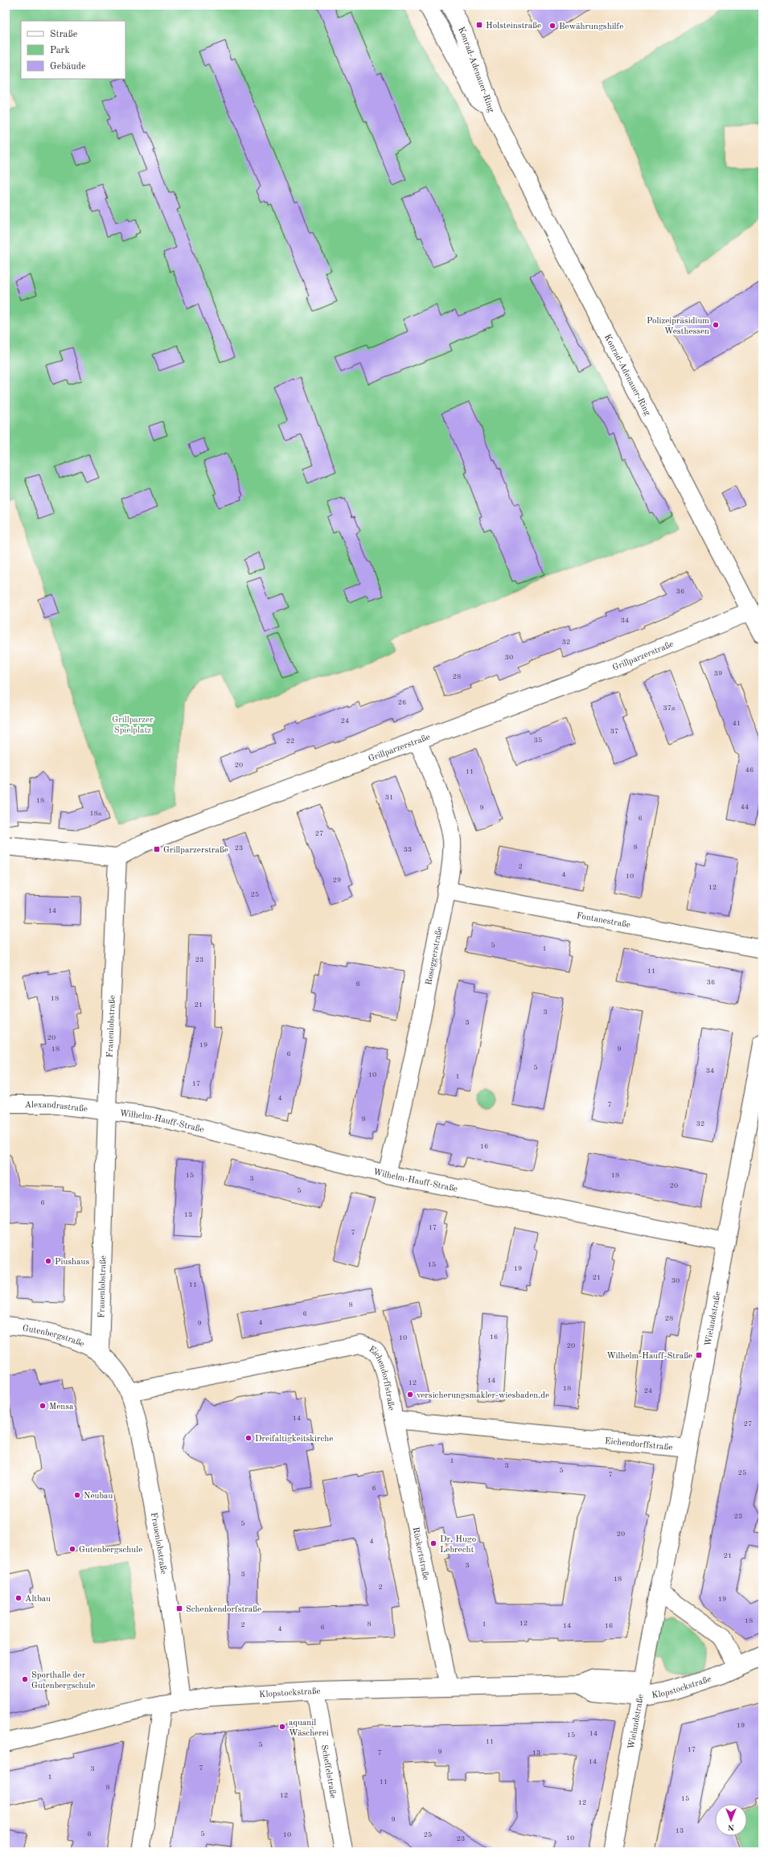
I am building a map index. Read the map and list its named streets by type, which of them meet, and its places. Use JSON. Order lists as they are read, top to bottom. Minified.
{"streets":{"street":["Konrad-Adenauer-Ring","Grillparzerstraße","Fontanestraße","Roseggerstraße","Frauenlobstraße","Alexandrastraße","Wilhelm-Hauff-Straße","Wielandstraße","Gutenbergstraße","Eichendorffstraße","Rückertstraße","Klopstockstraße","Scheffelstraße"]},"crossings":[["Konrad-Adenauer-Ring","Grillparzerstraße"],["Grillparzerstraße","Roseggerstraße"],["Grillparzerstraße","Frauenlobstraße"],["Fontanestraße","Roseggerstraße"],["Roseggerstraße","Wilhelm-Hauff-Straße"],["Frauenlobstraße","Alexandrastraße"],["Frauenlobstraße","Wilhelm-Hauff-Straße"],["Frauenlobstraße","Gutenbergstraße"],["Frauenlobstraße","Eichendorffstraße"],["Frauenlobstraße","Klopstockstraße"],["Alexandrastraße","Wilhelm-Hauff-Straße"],["Wilhelm-Hauff-Straße","Wielandstraße"],["Wielandstraße","Eichendorffstraße"],["Wielandstraße","Klopstockstraße"],["Eichendorffstraße","Rückertstraße"],["Rückertstraße","Klopstockstraße"],["Klopstockstraße","Scheffelstraße"]],"parks":["Grillparzer Spielplatz"],"places":{"transit":["Holsteinstraße","Grillparzerstraße","Wilhelm-Hauff-Straße","Schenkendorfstraße"],"other":["Bewährungshilfe","Polizeipräsidium Westhessen","Piushaus","versicherungsmakler-wiesbaden.de","Mensa","Dreifaltigkeitskirche","Neubau","Dr. Hugo Lebrecht","Gutenbergschule","Altbau","Sporthalle der Gutenbergschule","aquanil Wäscherei"]},"house_numbers":["36","34","32","30","39","28","26","37a","24","41","37","35","22","20","46","11","31","18","44","9","18a","6","27","8","23","33","2","4","10","29","12","25","14","5","1","23","11","36","6","18","21","3","3","20","19","18","9","6","5","34","10","1","17","4","7","8","32","16","15","18","3","20","5","6","13","17","7","15","19","21","30","11","8","6","28","4","9","16","10","20","14","12","18","24","14","27","1","3","5","25","7","6","23","5","20","4","21","3","3","18","2","19","18","12","8","1","2","14","16","6","4","19","14","15","11","5","17","9","7","13","14","7","3","1","11","8","12","15","12","9","13","6","5","10","25","10","23"],"legend":["Straße","Park","Gebäude"],"north":"bottom"}
